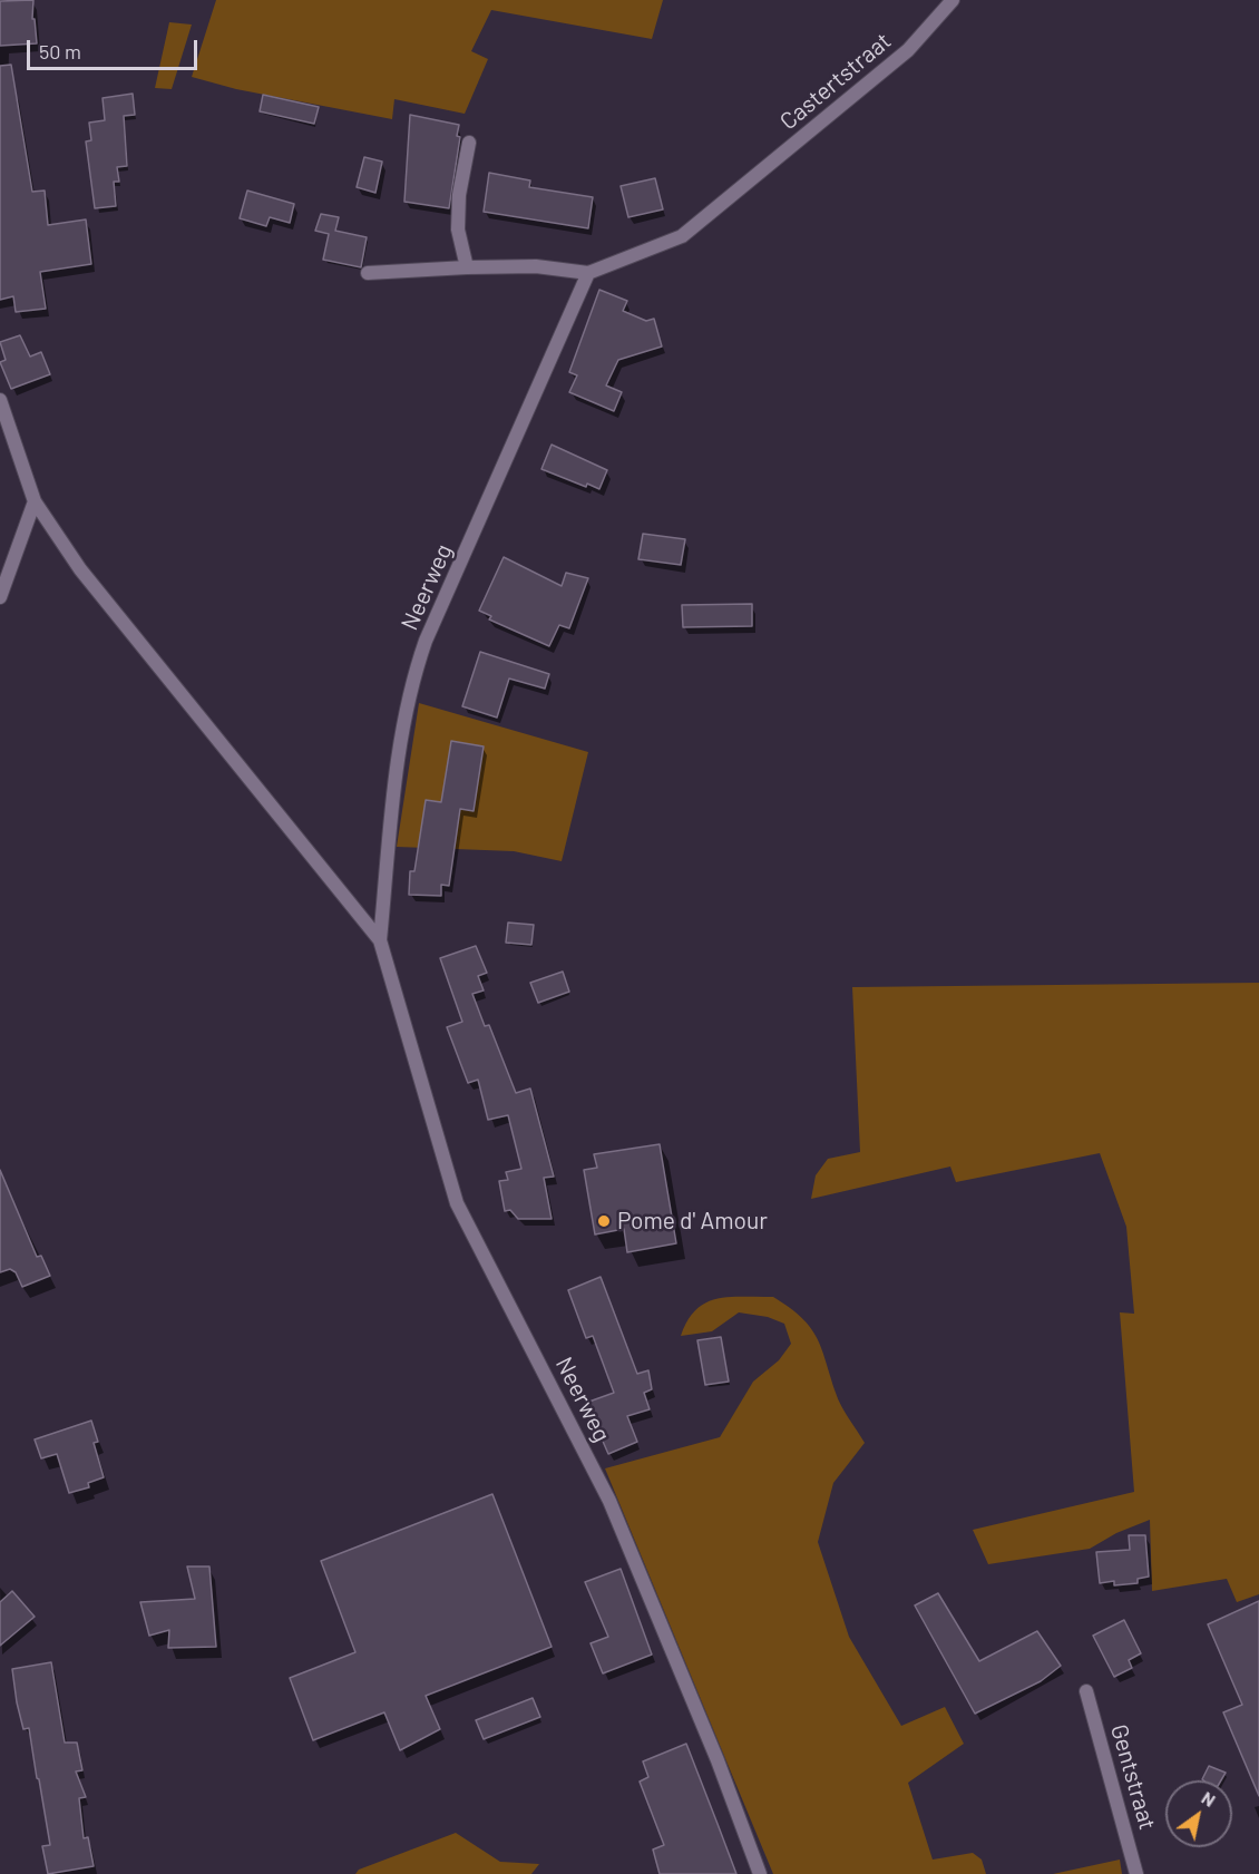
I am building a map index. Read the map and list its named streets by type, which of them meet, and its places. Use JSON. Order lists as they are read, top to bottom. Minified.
{"streets":{"street":["Castertstraat","Neerweg","Gentstraat"]},"crossings":[["Castertstraat","Neerweg"]],"places":["Pome d' Amour"],"scale_bar":"50 m","north":"top right"}
